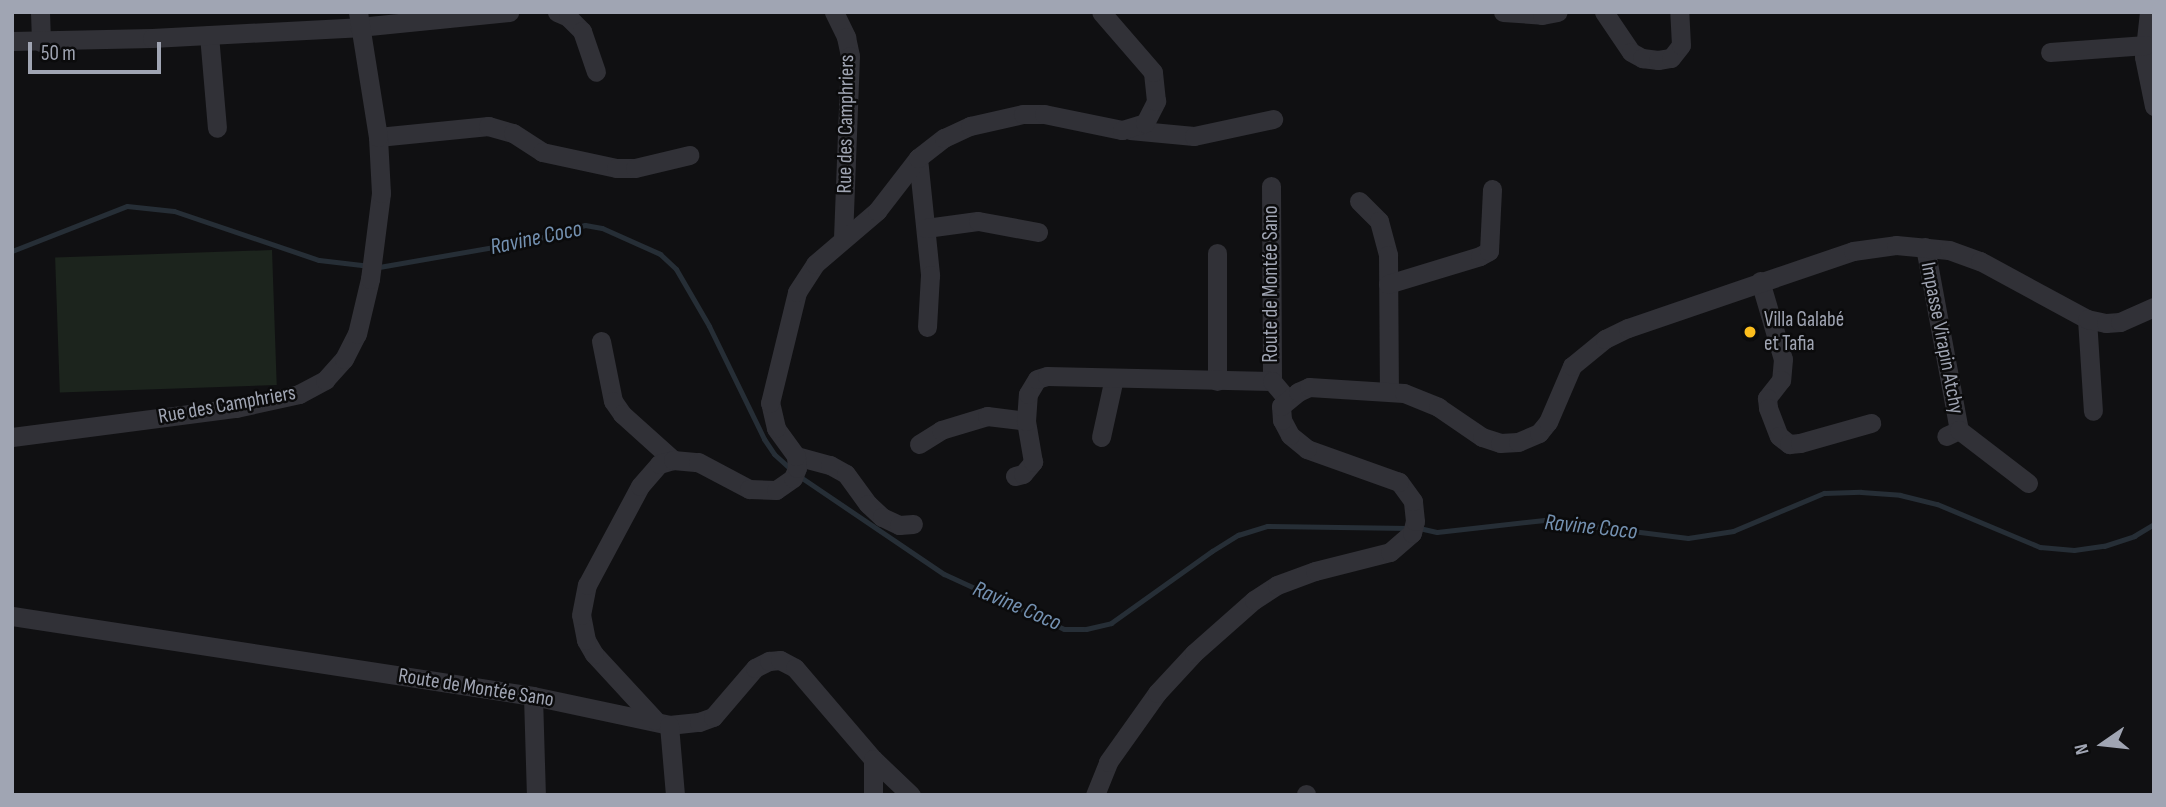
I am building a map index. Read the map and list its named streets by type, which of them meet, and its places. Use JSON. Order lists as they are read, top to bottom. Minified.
{"streets":{"street":["Rue des Camphriers","Route de Montée Sano","Impasse Virapin Atchy"]},"water":["Ravine Coco"],"places":["Villa Galabé et Tafia"],"scale_bar":"50 m","north":"left"}
